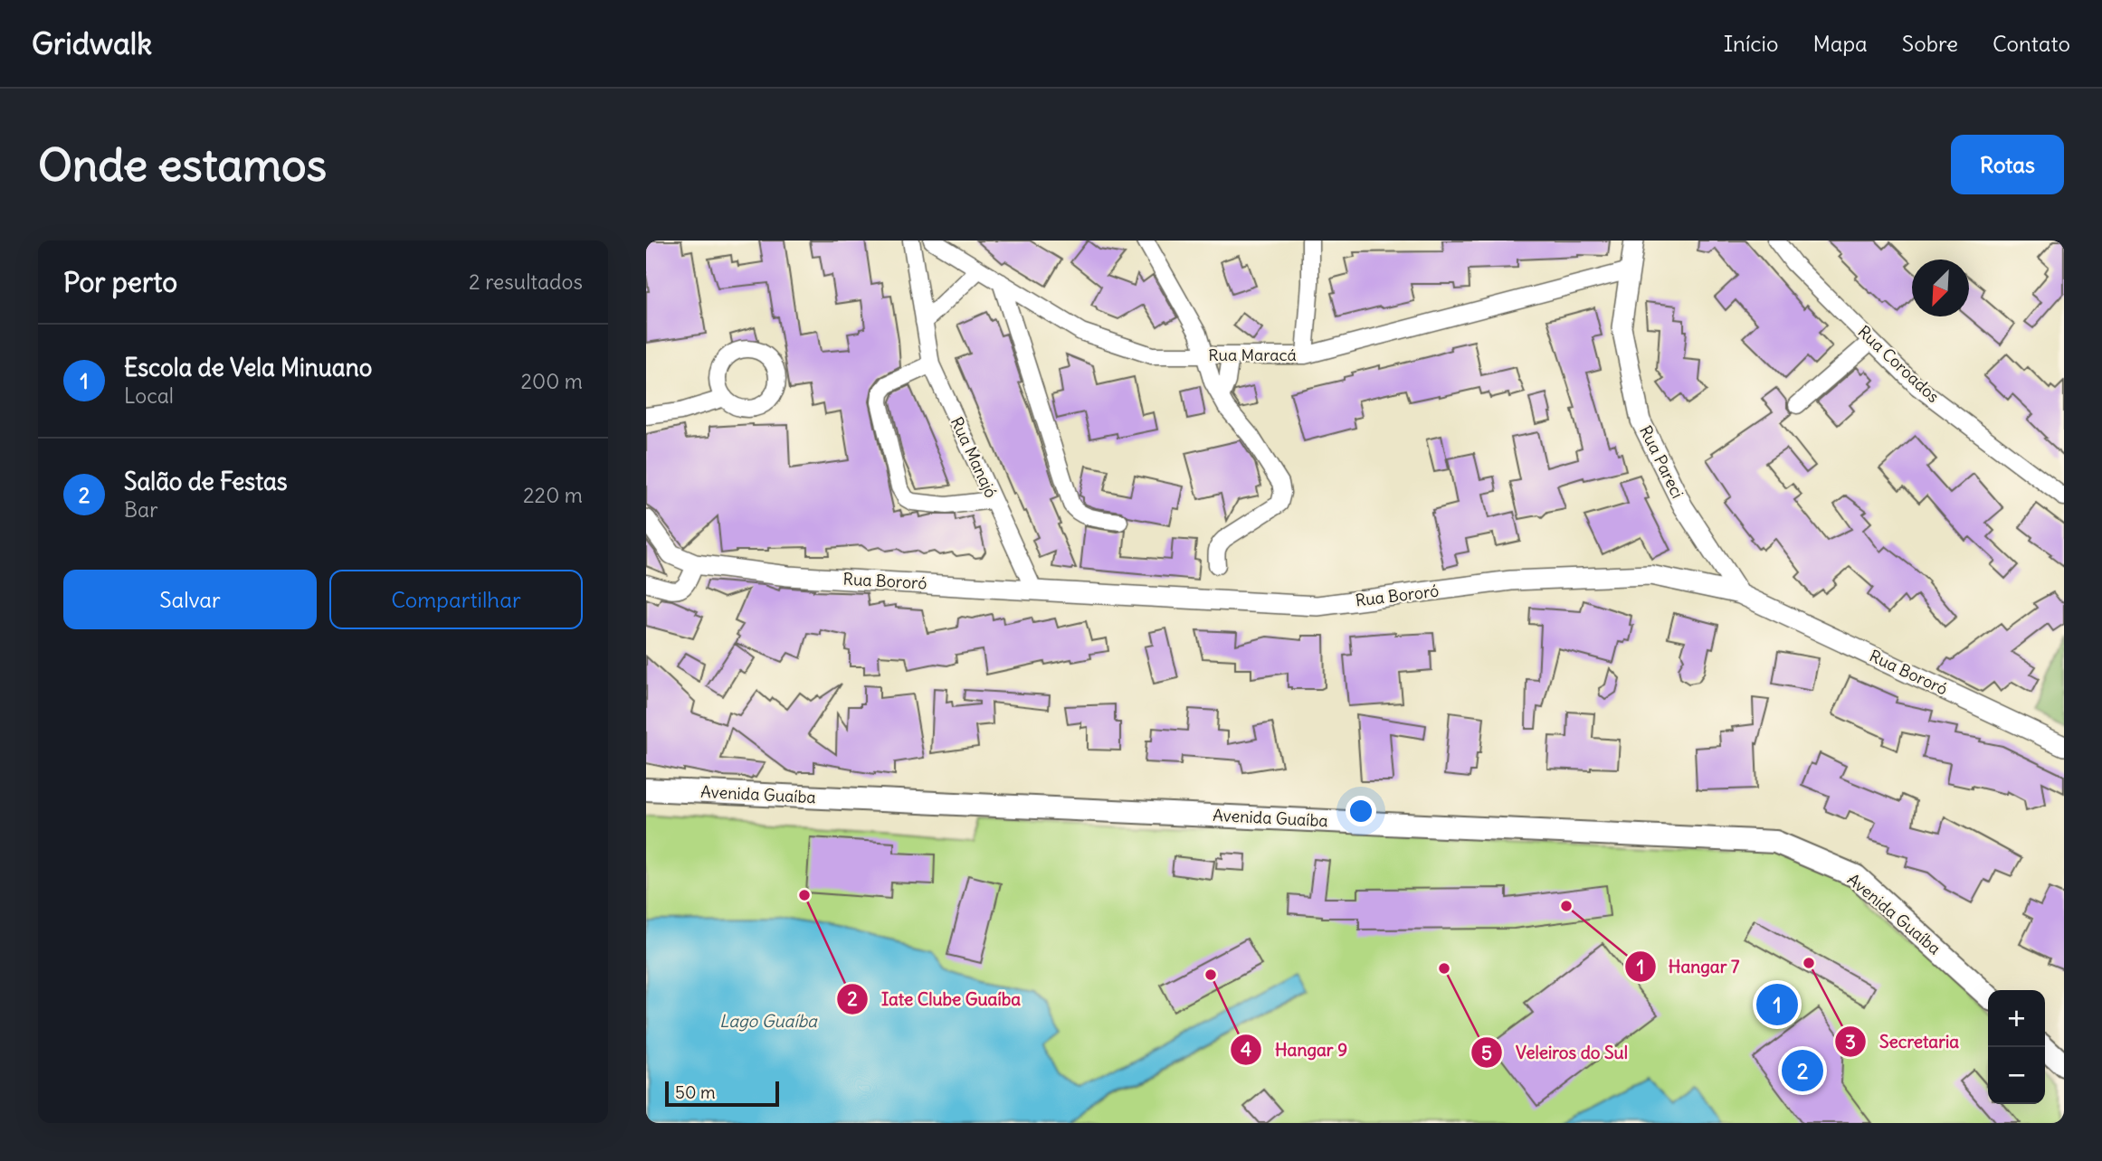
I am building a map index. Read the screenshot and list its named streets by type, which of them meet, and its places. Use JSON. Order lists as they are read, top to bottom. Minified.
{"streets":{"main road":["Avenida Guaíba"],"street":["Rua Maracá","Rua Coroados","Rua Manajó","Rua Pareci","Rua Bororó"]},"crossings":[["Rua Maracá","Rua Pareci"],["Rua Manajó","Rua Bororó"],["Rua Pareci","Rua Bororó"]],"water":["Lago Guaíba"],"places":["Iate Clube Guaíba","Hangar 7","Secretaria","Veleiros do Sul","Hangar 9"],"scale_bar":"50 m","north":"bottom left","page":{"header":"Gridwalk","nav":["Início","Mapa","Sobre","Contato"],"buttons":["Rotas",["Salvar","Compartilhar"]],"title":"Onde estamos","heading":["Por perto","2 resultados"],"list":[{"mark":"1","name":"Escola de Vela Minuano","note":"Local","value":"200 m"},{"mark":"2","name":"Salão de Festas","note":"Bar","value":"220 m"}],"pins":["1","2"],"map_buttons":["+","−"],"scale":"50 m"}}
